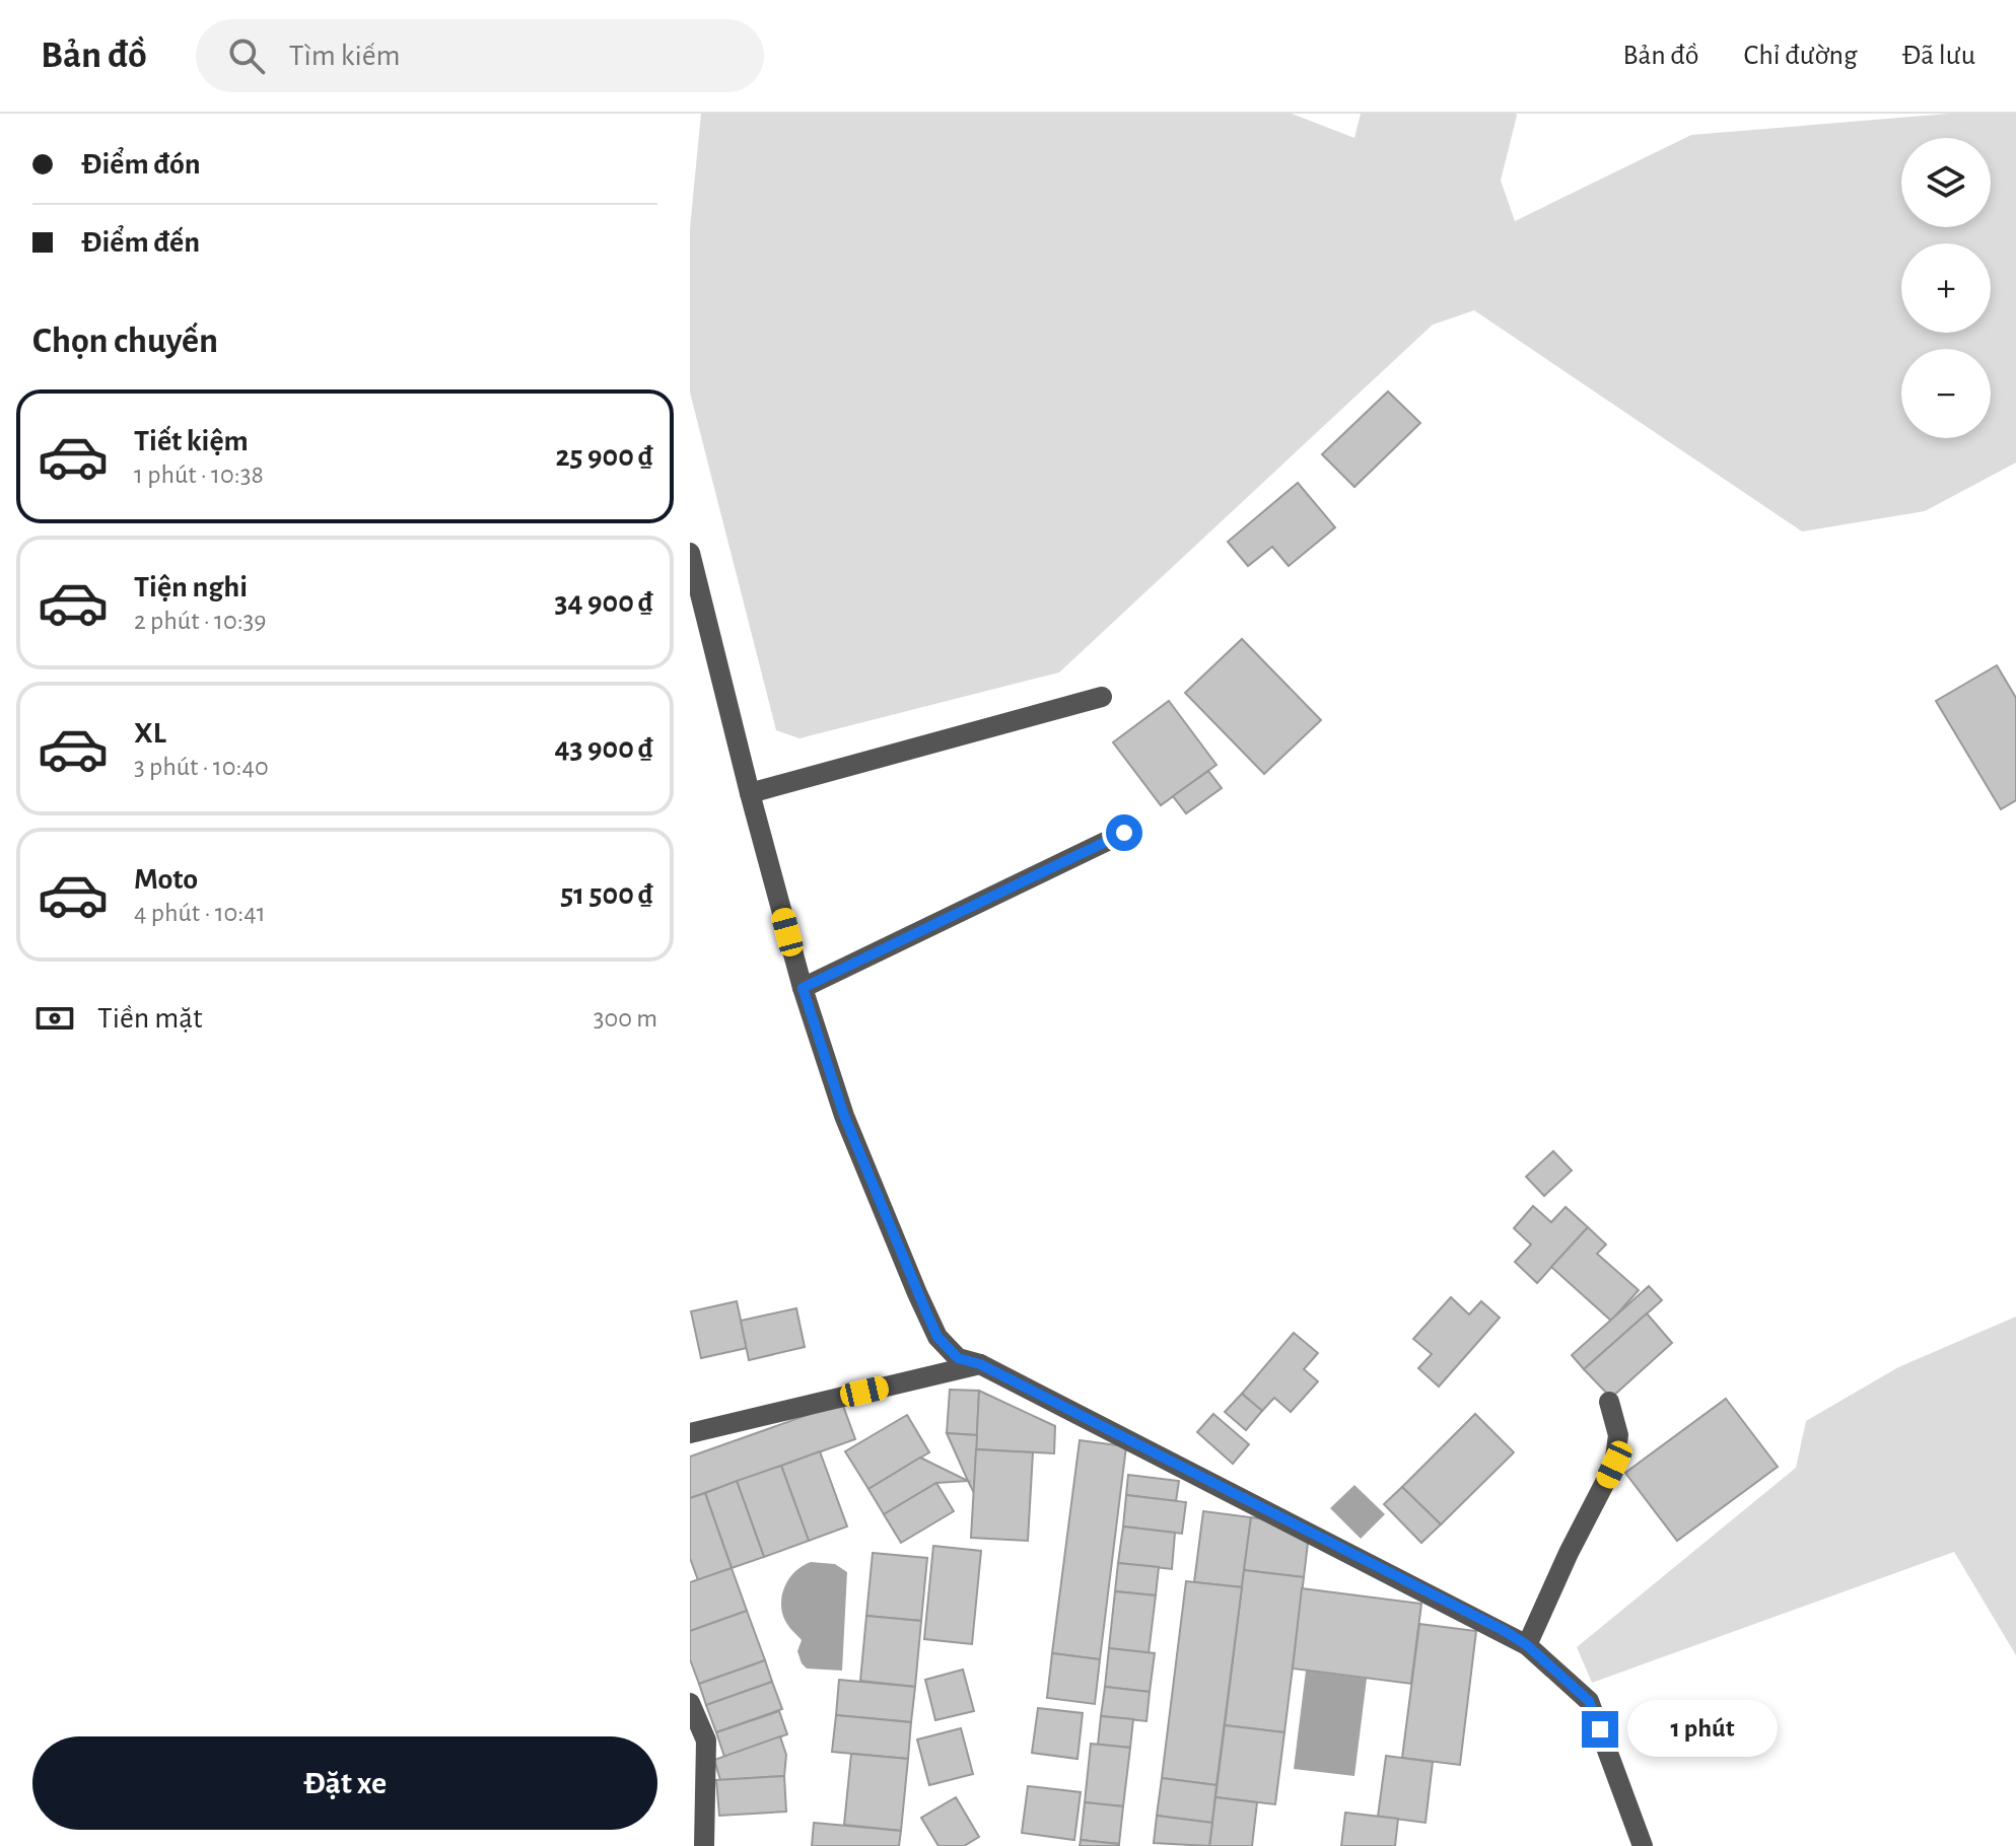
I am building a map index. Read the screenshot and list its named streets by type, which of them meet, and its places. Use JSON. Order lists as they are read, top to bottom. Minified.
{"page":{"header":"Bản đồ","search":"Tìm kiếm","nav":["Bản đồ","Chỉ đường","Đã lưu"],"banner":["Điểm đón","Điểm đến"],"map_buttons":["+","−"],"heading":"Chọn chuyến","list":[{"name":"Tiết kiệm","note":"1 phút · 10:38","value":"25 900 ₫"},{"name":"Tiện nghi","note":"2 phút · 10:39","value":"34 900 ₫"},{"name":"XL","note":"3 phút · 10:40","value":"43 900 ₫"},{"name":"Moto","note":"4 phút · 10:41","value":"51 500 ₫"}],"pay":["Tiền mặt","300 m"],"bubble":"1 phút","buttons":"Đặt xe"}}
